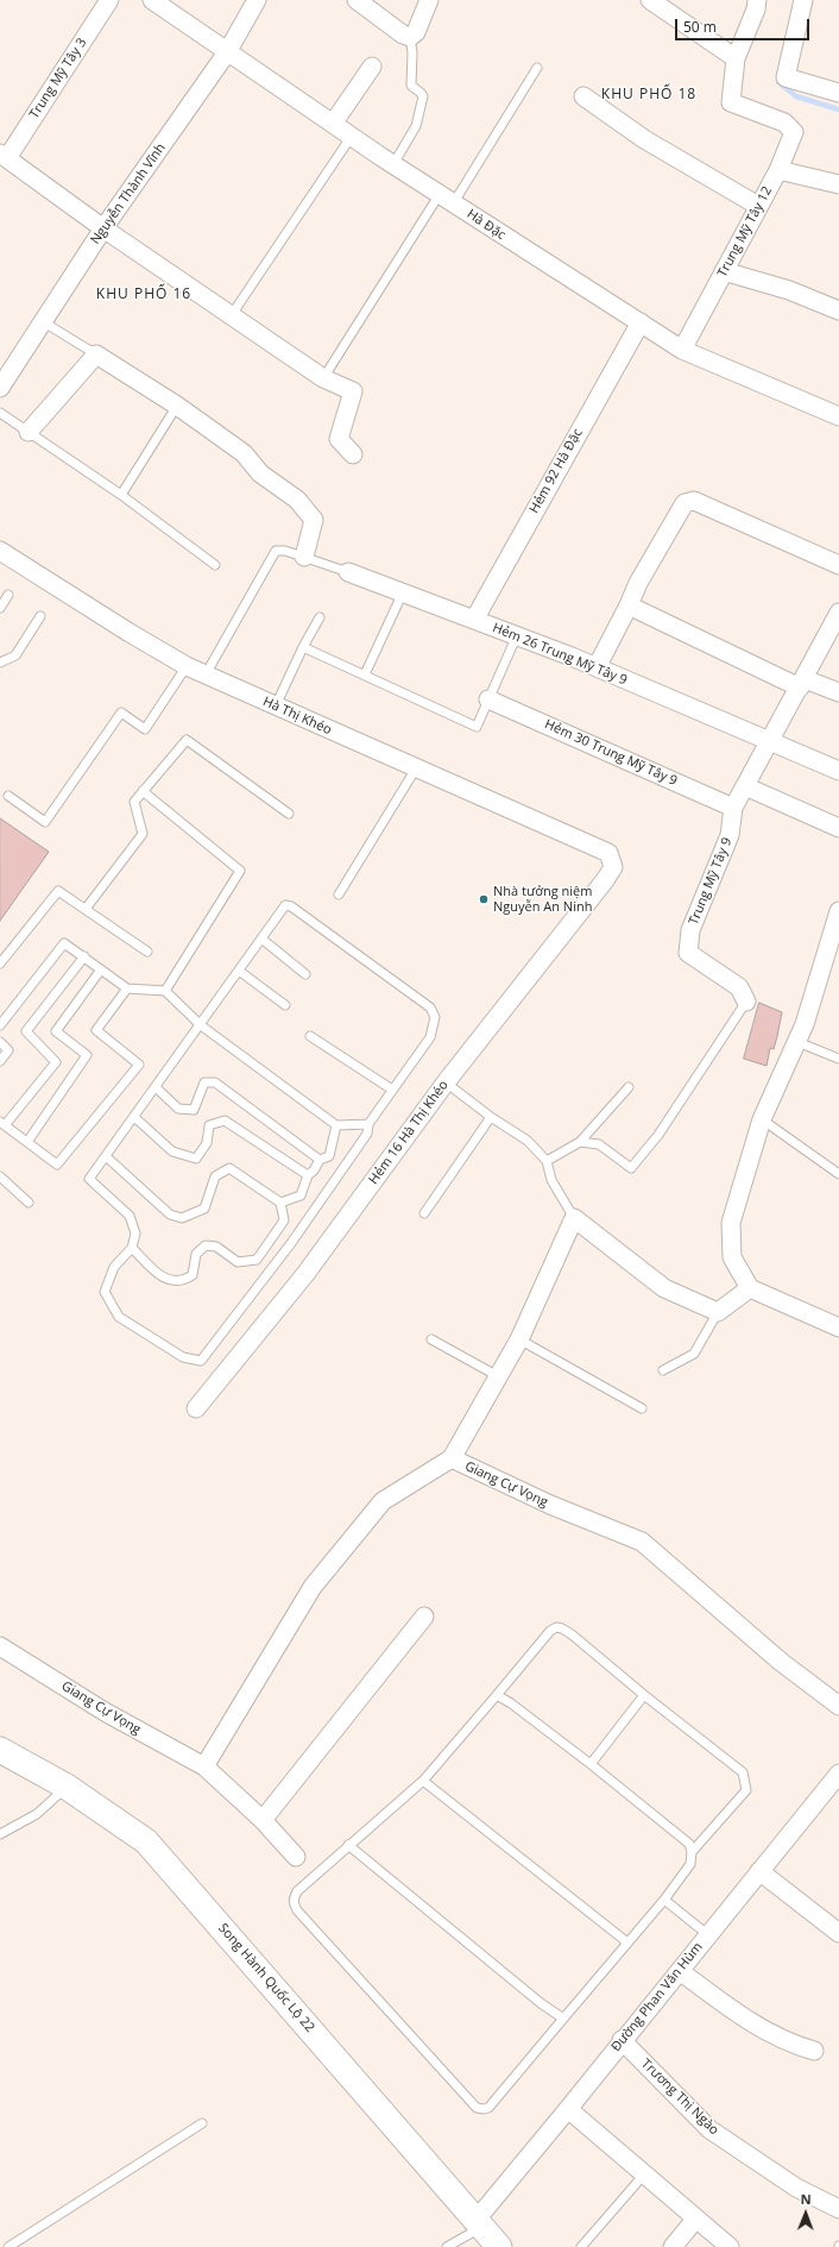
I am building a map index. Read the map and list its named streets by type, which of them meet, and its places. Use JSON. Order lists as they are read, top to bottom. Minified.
{"streets":{"street":["Trung Mỹ Tây 3","Nguyễn Thành Vĩnh","Hà Đặc","Trung Mỹ Tây 12","Hẻm 92 Hà Đặc","Hẻm 26 Trung Mỹ Tây 9","Hà Thị Khéo","Hẻm 30 Trung Mỹ Tây 9","Trung Mỹ Tây 9","Hẻm 16 Hà Thị Khéo","Giang Cự Vọng","Song Hành Quốc Lộ 22","Đường Phan Văn Hùm","Trương Thị Ngào"]},"crossings":[["Nguyễn Thành Vĩnh","Hà Đặc"],["Hà Đặc","Trung Mỹ Tây 12"],["Hà Đặc","Hẻm 92 Hà Đặc"],["Hẻm 92 Hà Đặc","Hẻm 26 Trung Mỹ Tây 9"],["Hẻm 26 Trung Mỹ Tây 9","Trung Mỹ Tây 9"],["Hà Thị Khéo","Hẻm 16 Hà Thị Khéo"],["Hẻm 30 Trung Mỹ Tây 9","Trung Mỹ Tây 9"],["Song Hành Quốc Lộ 22","Đường Phan Văn Hùm"],["Đường Phan Văn Hùm","Trương Thị Ngào"]],"districts":["KHU PHỐ 18","KHU PHỐ 16"],"places":["Nhà tưởng niệm Nguyễn An Ninh"],"scale_bar":"50 m","north":"top"}
